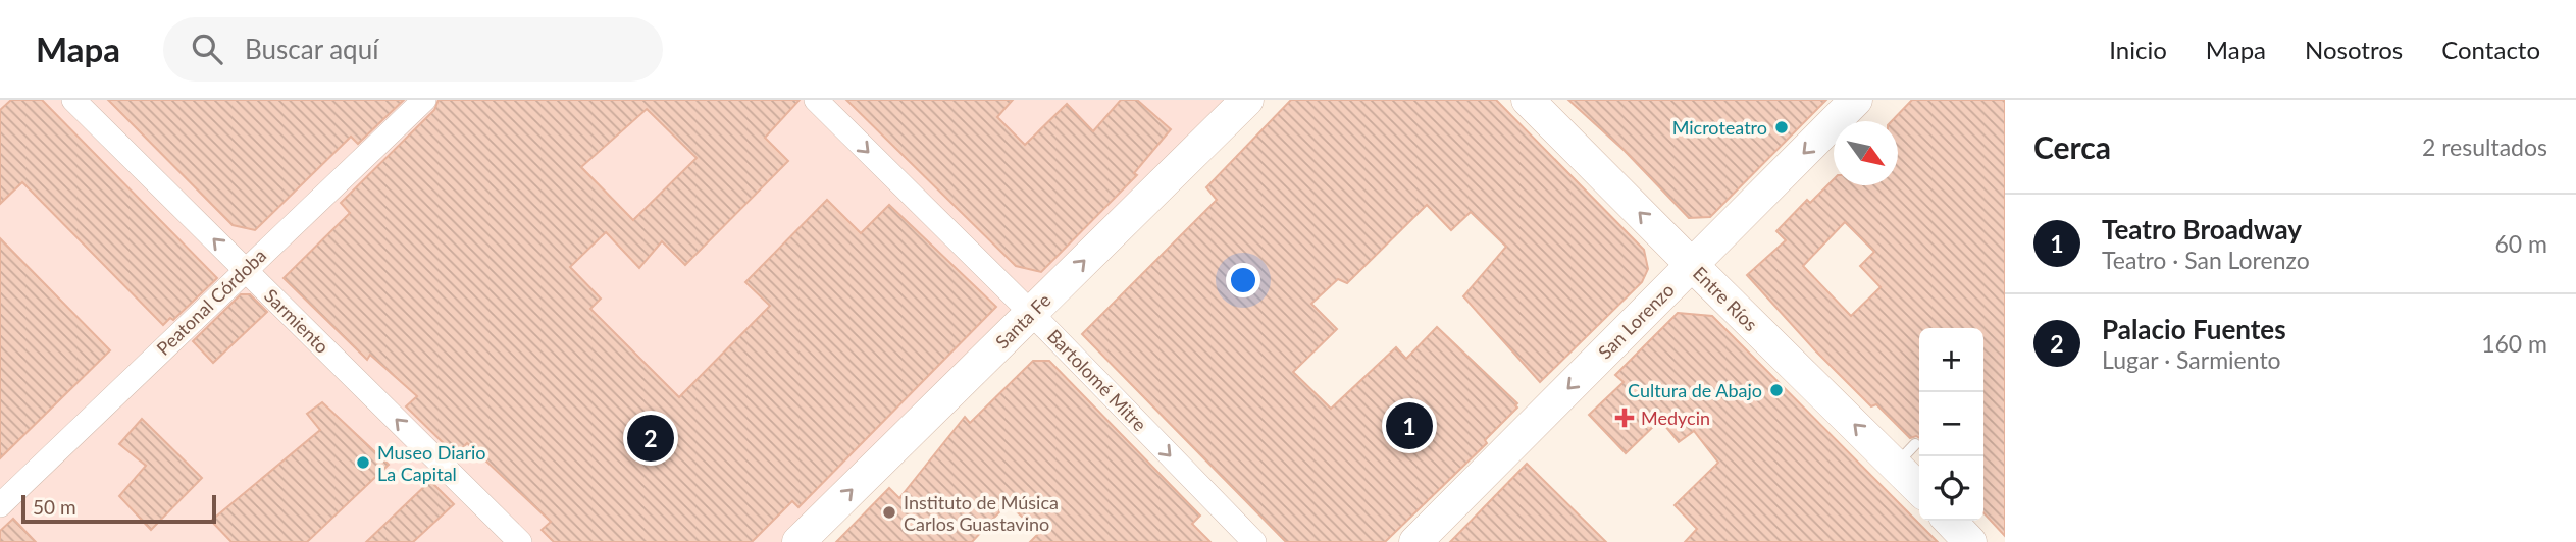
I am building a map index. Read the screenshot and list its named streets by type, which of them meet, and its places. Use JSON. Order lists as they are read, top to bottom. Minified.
{"streets":{"main road":["Entre Ríos","Santa Fe","San Lorenzo"],"street":["Peatonal Córdoba","Sarmiento","Bartolomé Mitre"]},"crossings":[["Entre Ríos","San Lorenzo"],["Peatonal Córdoba","Sarmiento"],["Santa Fe","Bartolomé Mitre"]],"one_way":["Entre Ríos","Sarmiento","Santa Fe","San Lorenzo","Bartolomé Mitre"],"places":{"other":["Microteatro","Cultura de Abajo","Museo Diario La Capital","Instituto de Música Carlos Guastavino"],"health":["Medycin"]},"scale_bar":"50 m","north":"bottom right","page":{"header":"Mapa","search":"Buscar aquí","nav":["Inicio","Mapa","Nosotros","Contacto"],"heading":["Cerca","2 resultados"],"list":[{"mark":"1","name":"Teatro Broadway","note":"Teatro · San Lorenzo","value":"60 m"},{"mark":"2","name":"Palacio Fuentes","note":"Lugar · Sarmiento","value":"160 m"}],"map_buttons":["+","−"],"pins":["1","2"],"scale":"50 m"}}
